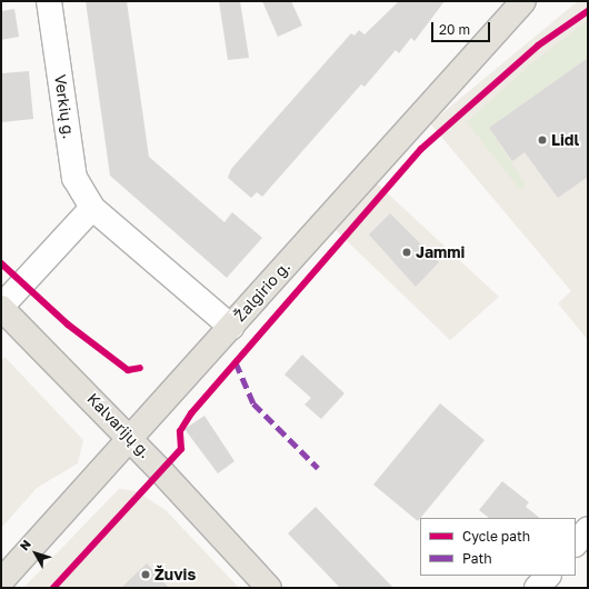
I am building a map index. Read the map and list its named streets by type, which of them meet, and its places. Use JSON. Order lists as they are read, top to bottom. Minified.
{"streets":{"main road":["Žalgirio g.","Kalvarijų g."],"street":["Verkių g."]},"crossings":[["Verkių g.","Žalgirio g."],["Žalgirio g.","Kalvarijų g."]],"places":["Lidl","Jammi","Žuvis"],"legend":["Cycle path","Path"],"scale_bar":"20 m","north":"top left"}
